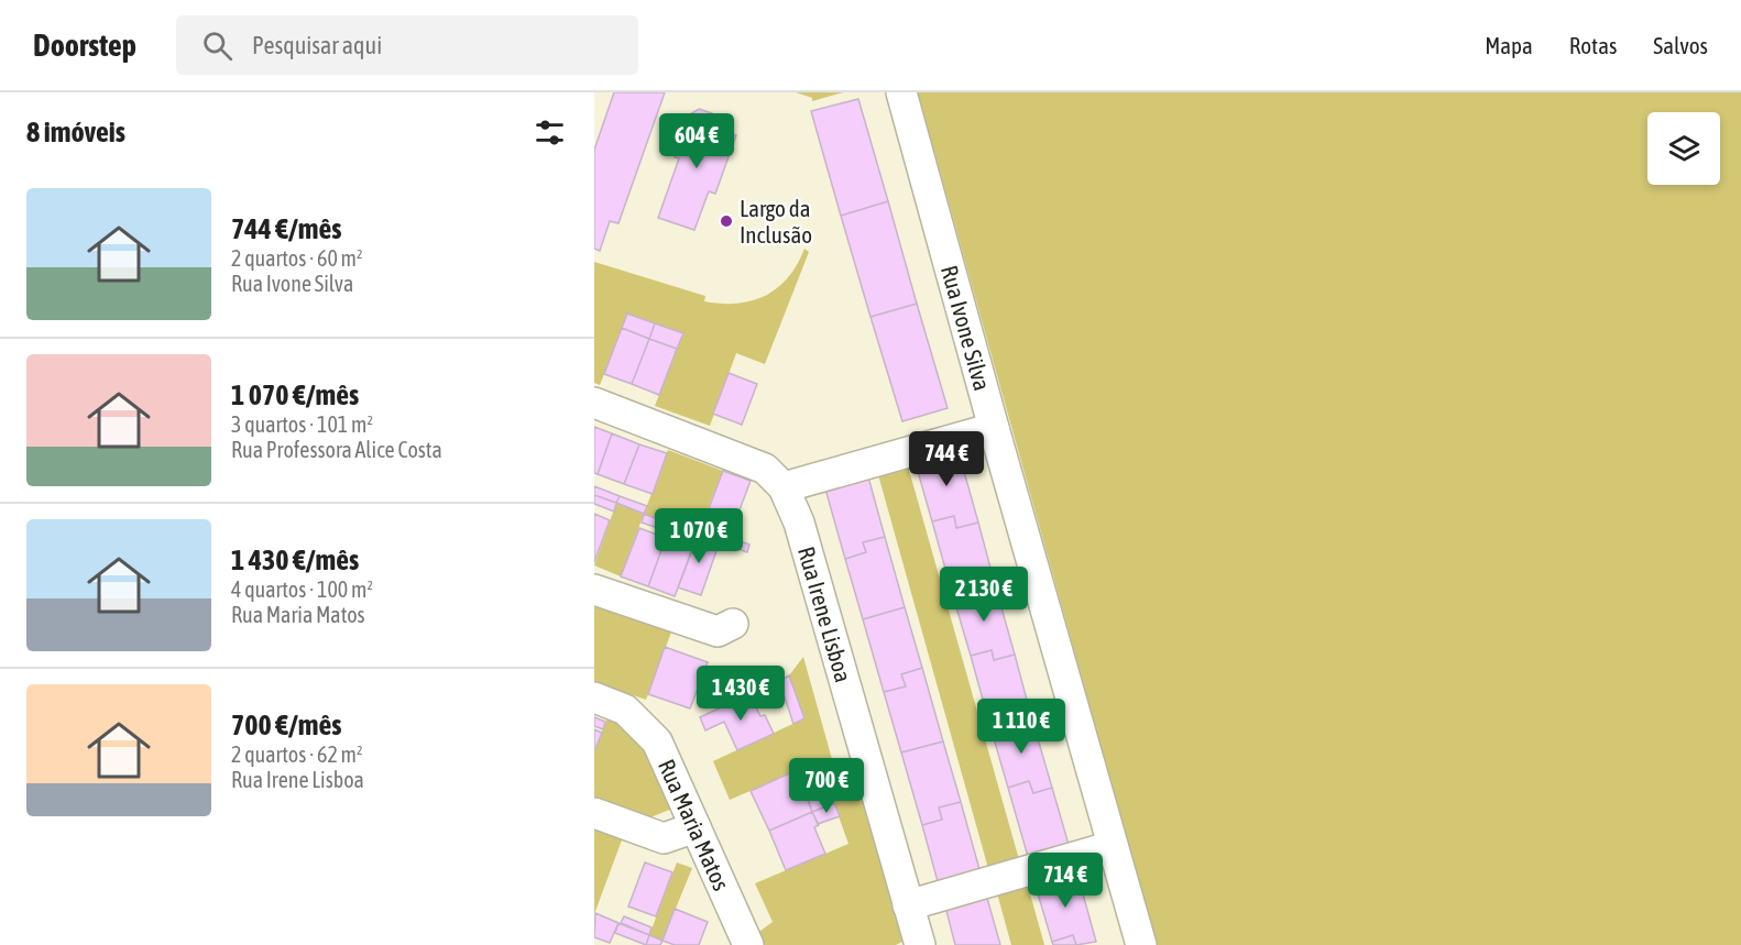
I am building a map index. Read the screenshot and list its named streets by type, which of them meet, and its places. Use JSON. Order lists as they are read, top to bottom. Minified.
{"streets":{"street":["Rua Ivone Silva","Rua Irene Lisboa","Rua Maria Matos"]},"places":["Largo da Inclusão"],"page":{"header":"Doorstep","search":"Pesquisar aqui","nav":["Mapa","Rotas","Salvos"],"heading":"8 imóveis","price":["604 €","744 €","1 070 €","2 130 €","1 430 €","1 110 €","700 €","714 €"],"list":[{"name":"744 €/mês","note":"2 quartos · 60 m² · Rua Ivone Silva"},{"name":"1 070 €/mês","note":"3 quartos · 101 m² · Rua Professora Alice Costa"},{"name":"1 430 €/mês","note":"4 quartos · 100 m² · Rua Maria Matos"},{"name":"700 €/mês","note":"2 quartos · 62 m² · Rua Irene Lisboa"}]}}
